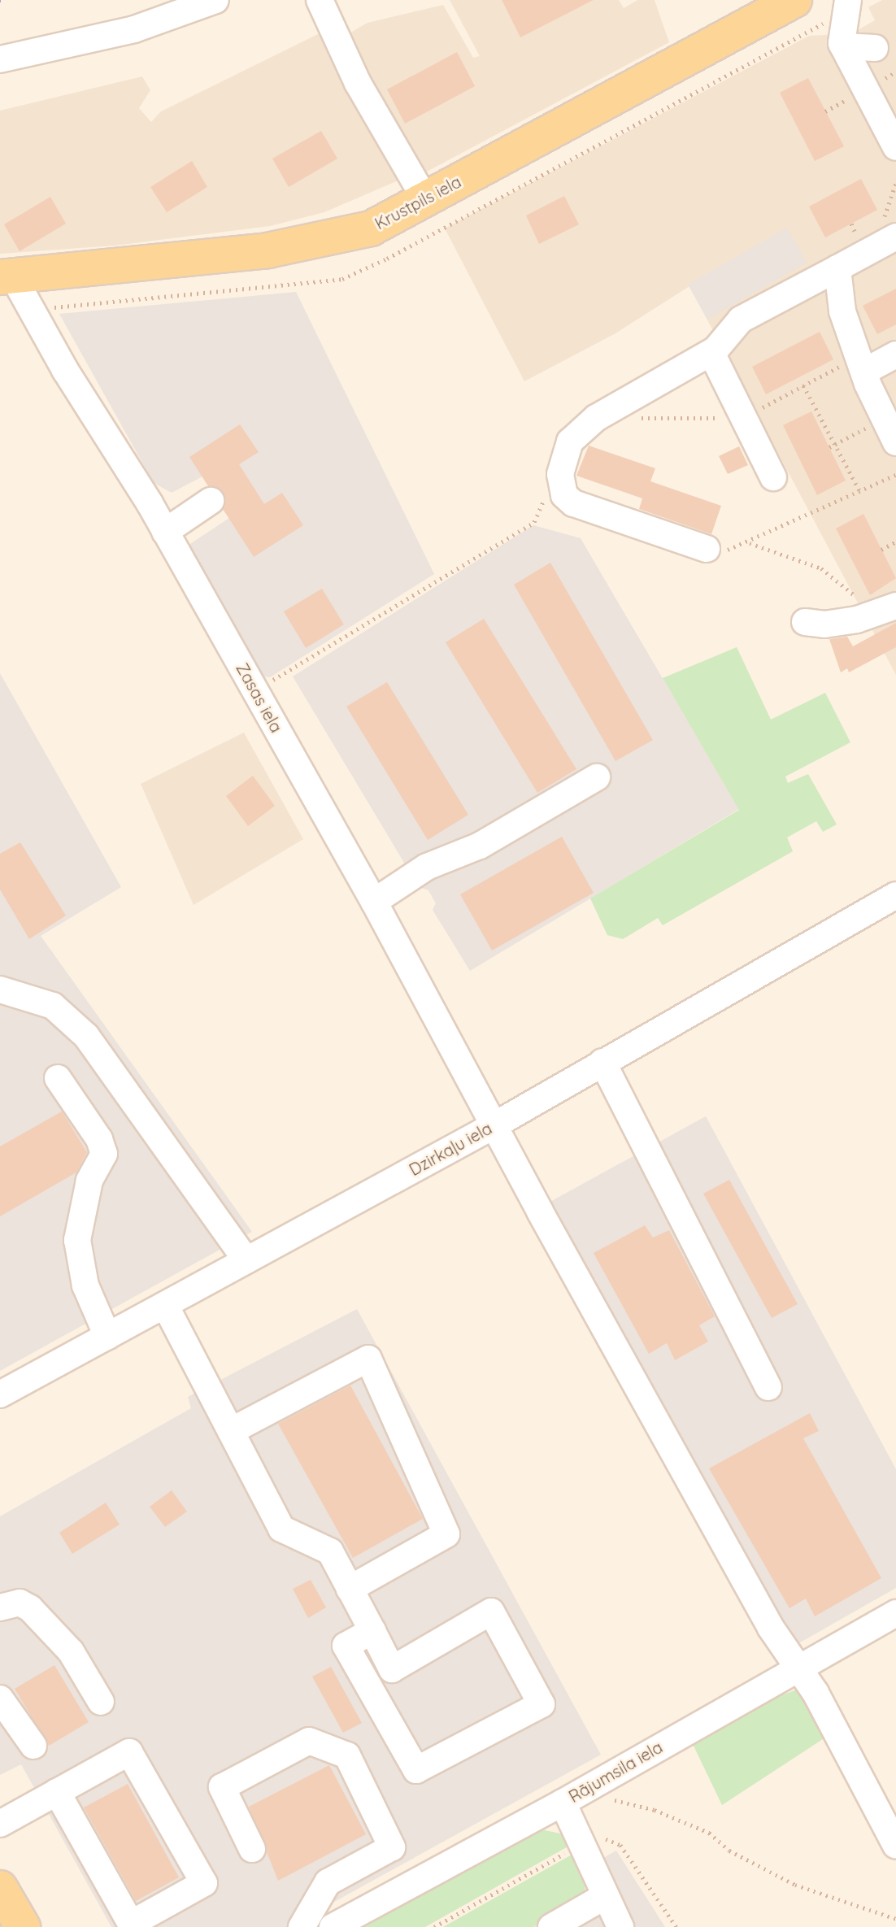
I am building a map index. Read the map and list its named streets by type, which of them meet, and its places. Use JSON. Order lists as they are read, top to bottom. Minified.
{"streets":{"main road":["Krustpils iela"],"street":["Zasas iela","Dzirkaļu iela","Rājumsila iela"]},"crossings":[["Krustpils iela","Zasas iela"],["Zasas iela","Dzirkaļu iela"],["Zasas iela","Rājumsila iela"]]}
